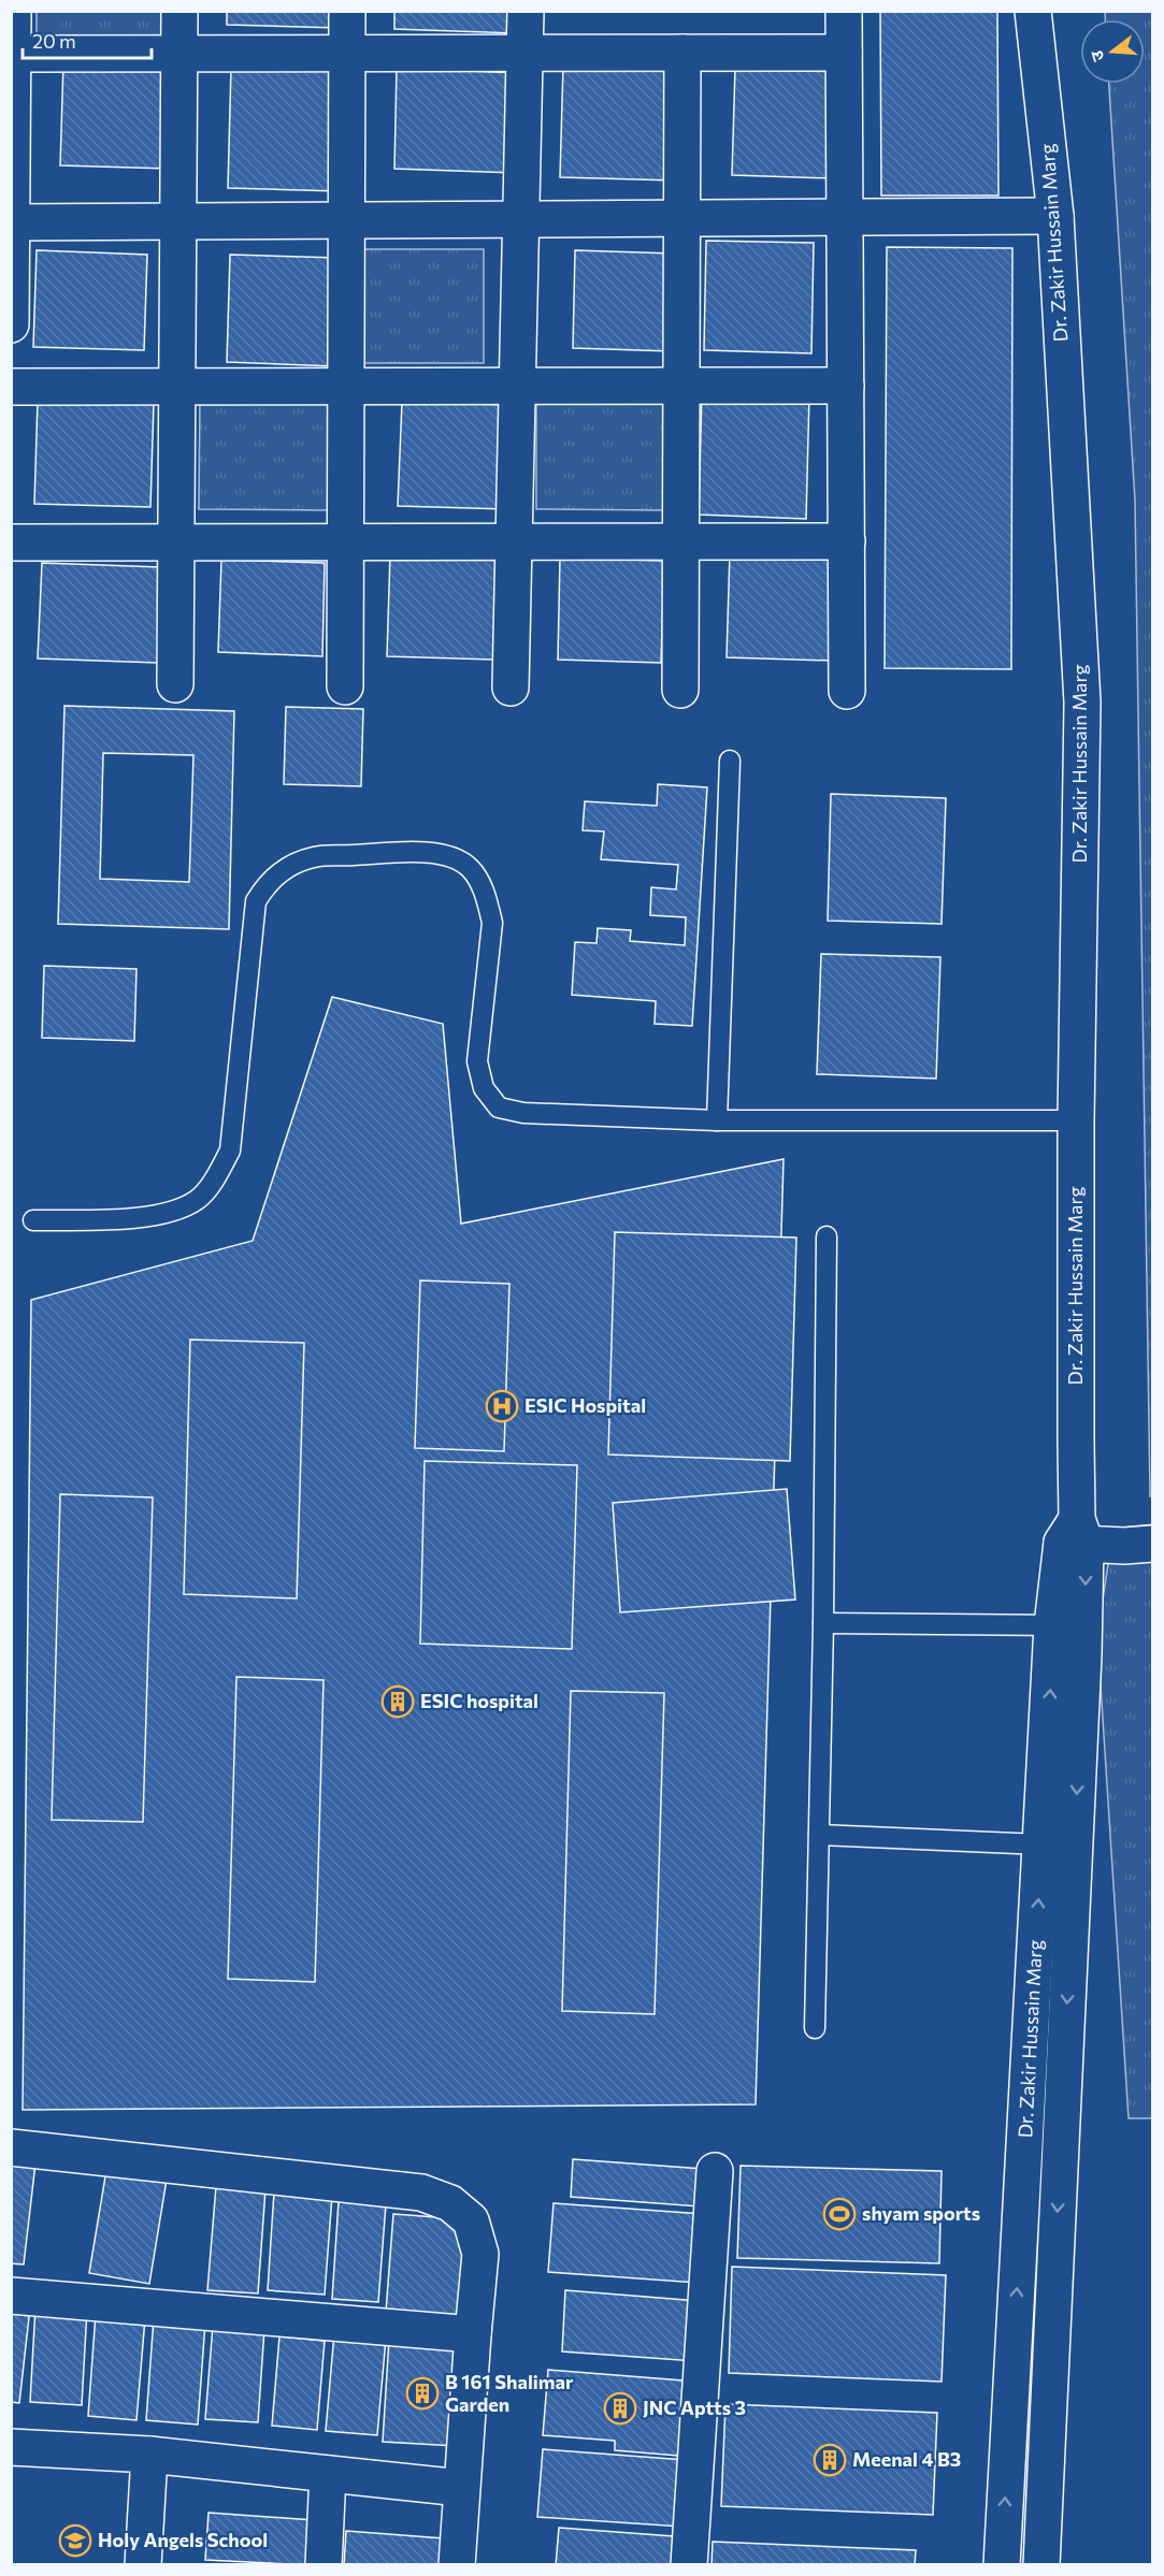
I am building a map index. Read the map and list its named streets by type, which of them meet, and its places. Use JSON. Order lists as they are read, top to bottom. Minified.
{"streets":{"street":["Dr. Zakir Hussain Marg"]},"places":{"hospital":["ESIC Hospital"],"building":["ESIC hospital","B 161 Shalimar Garden","JNC Aptts 3","Meenal 4 B3"],"sports":["shyam sports"],"school or university":["Holy Angels School"]},"scale_bar":"20 m","north":"left"}
